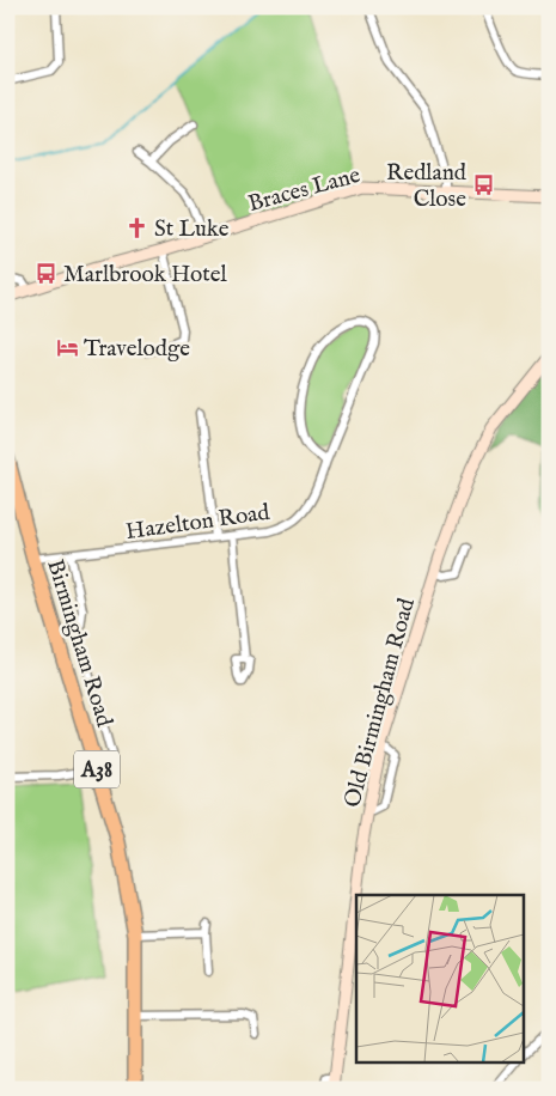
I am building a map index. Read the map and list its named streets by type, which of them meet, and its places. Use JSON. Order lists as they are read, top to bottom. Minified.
{"streets":{"highway":["Birmingham Road","A38"],"main road":["Braces Lane","Old Birmingham Road"],"street":["Hazelton Road"]},"crossings":[["Hazelton Road","Birmingham Road"]],"places":{"bus stop":["Redland Close","Marlbrook Hotel"],"church":["St Luke"],"hotel":["Travelodge"]}}
